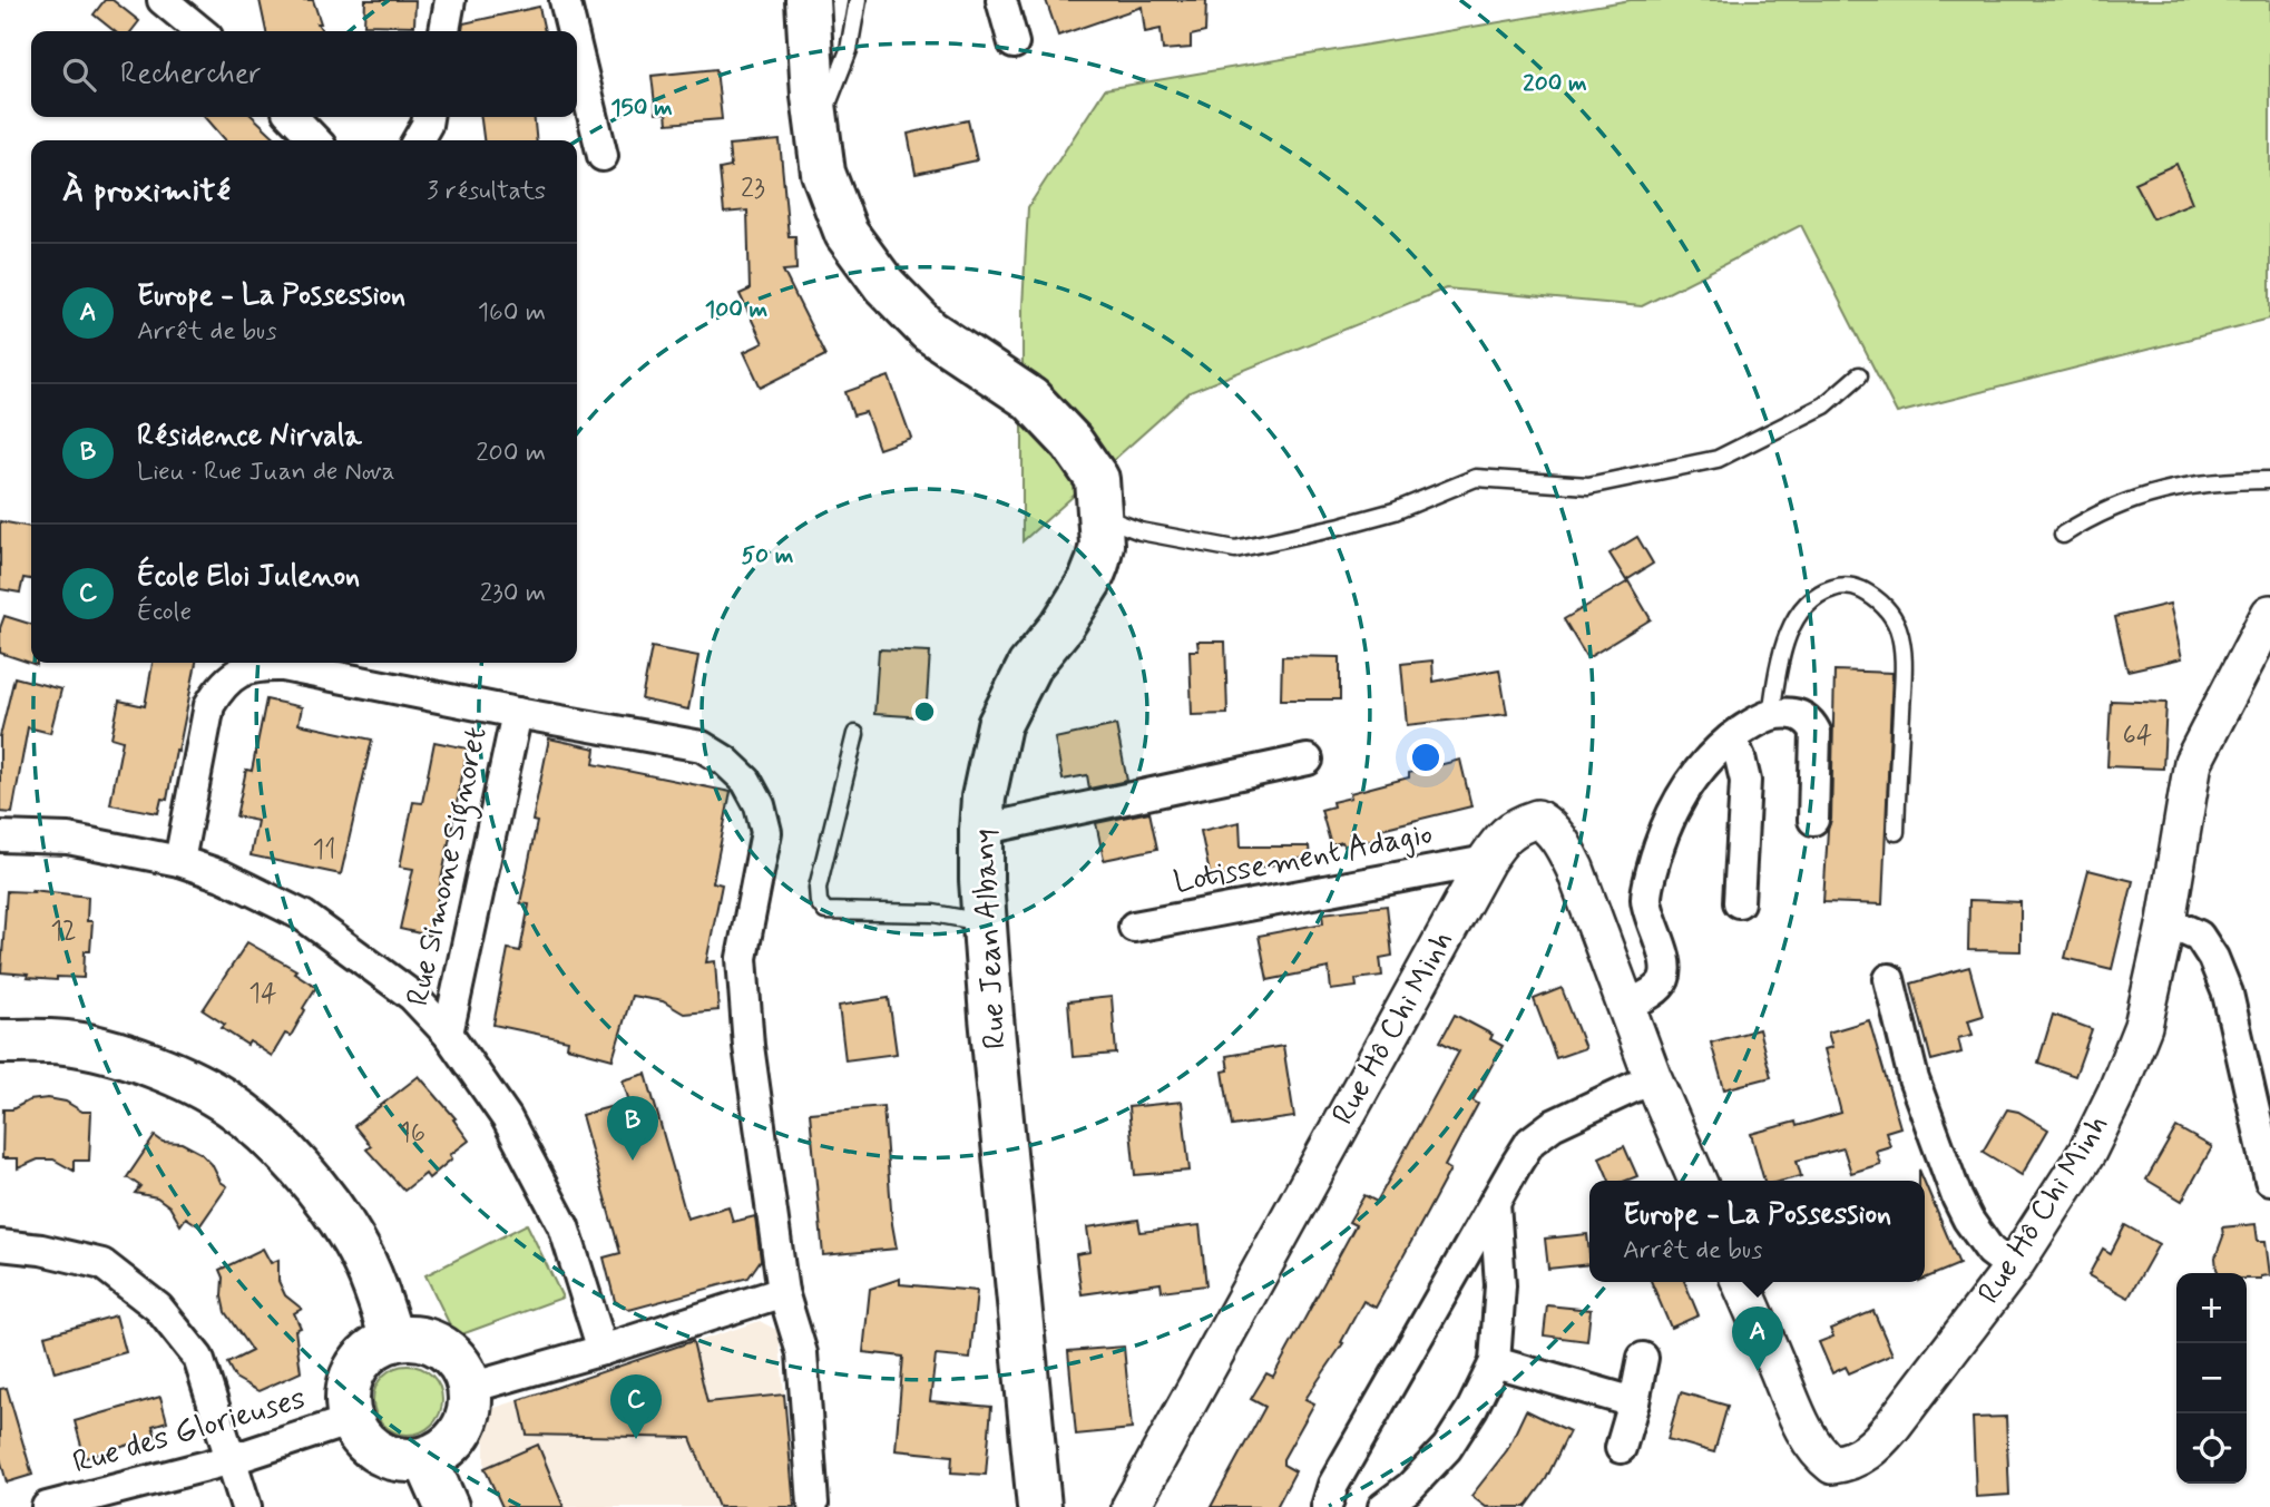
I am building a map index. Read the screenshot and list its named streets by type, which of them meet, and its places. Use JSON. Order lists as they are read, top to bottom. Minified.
{"streets":{"main road":["Rue Jean Albany"],"street":["Lotissement Adagio","Rue Simone Signoret","Rue Hô Chi Minh","Rue des Glorieuses"]},"crossings":[["Lotissement Adagio","Rue Hô Chi Minh"]],"house_numbers":["23","64","11","12","14","16"],"page":{"search":"Rechercher","heading":["À proximité","3 résultats"],"list":[{"mark":"A","name":"Europe - La Possession","note":"Arrêt de bus","value":"160 m"},{"mark":"B","name":"Résidence Nirvala","note":"Lieu · Rue Juan de Nova","value":"200 m"},{"mark":"C","name":"École Eloi Julenon","note":"École","value":"230 m"}],"pins":["B","A","C"],"popup":["Europe - La Possession","Arrêt de bus"],"map_buttons":["+","−"]},"rings":["200 m","150 m","100 m","50 m"]}
